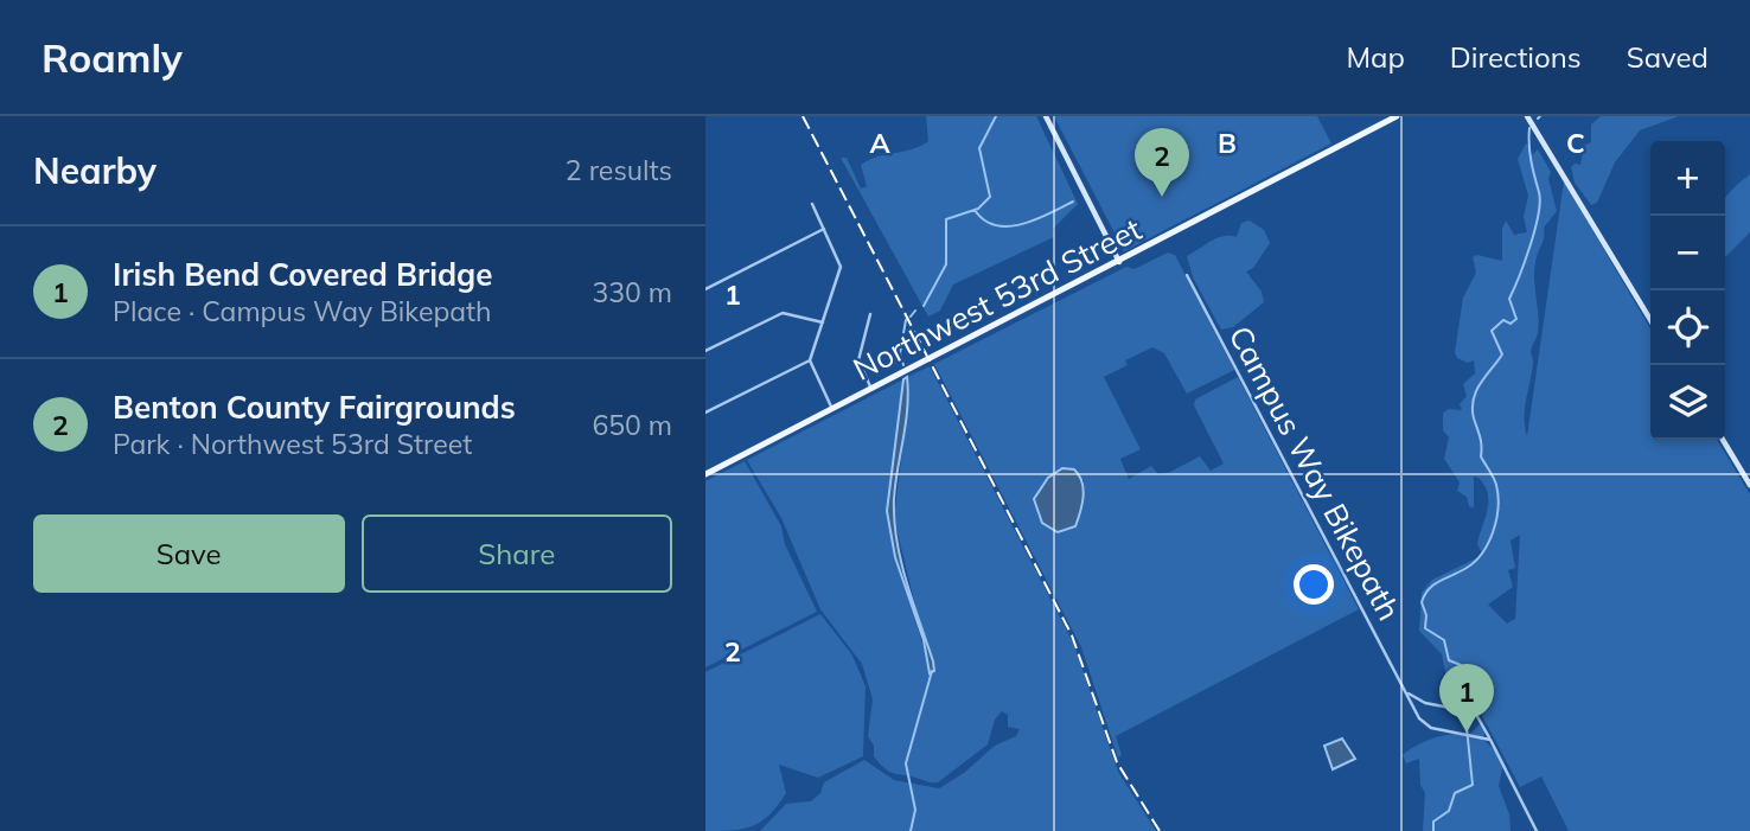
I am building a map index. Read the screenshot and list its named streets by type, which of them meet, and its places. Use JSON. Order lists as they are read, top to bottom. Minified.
{"streets":{"main road":["Northwest 53rd Street"],"street":["Campus Way Bikepath"]},"page":{"header":"Roamly","nav":["Map","Directions","Saved"],"heading":["Nearby","2 results"],"pins":["2","1"],"map_buttons":["+","−"],"list":[{"mark":"1","name":"Irish Bend Covered Bridge","note":"Place · Campus Way Bikepath","value":"330 m"},{"mark":"2","name":"Benton County Fairgrounds","note":"Park · Northwest 53rd Street","value":"650 m"}],"buttons":["Save","Share"]},"grid":{"columns":["A","B","C"],"rows":["1","2"]}}
